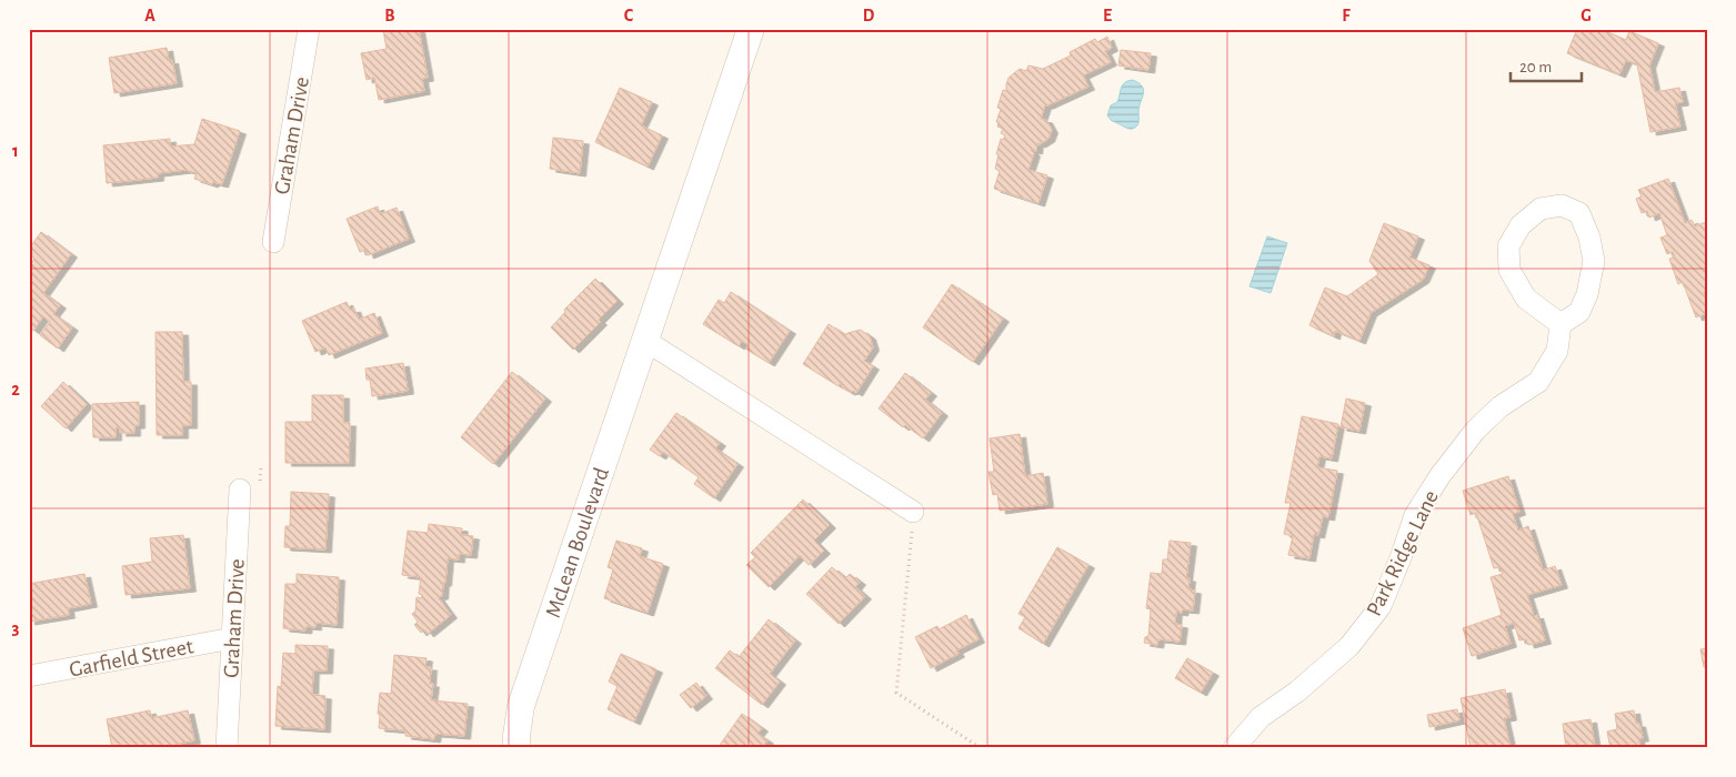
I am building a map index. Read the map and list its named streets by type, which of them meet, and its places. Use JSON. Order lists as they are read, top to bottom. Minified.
{"streets":{"street":["Graham Drive","McLean Boulevard","Park Ridge Lane","Garfield Street"]},"crossings":[["Graham Drive","Garfield Street"]],"scale_bar":"20 m","grid":{"columns":["A","B","C","D","E","F","G"],"rows":["1","2","3"]}}
